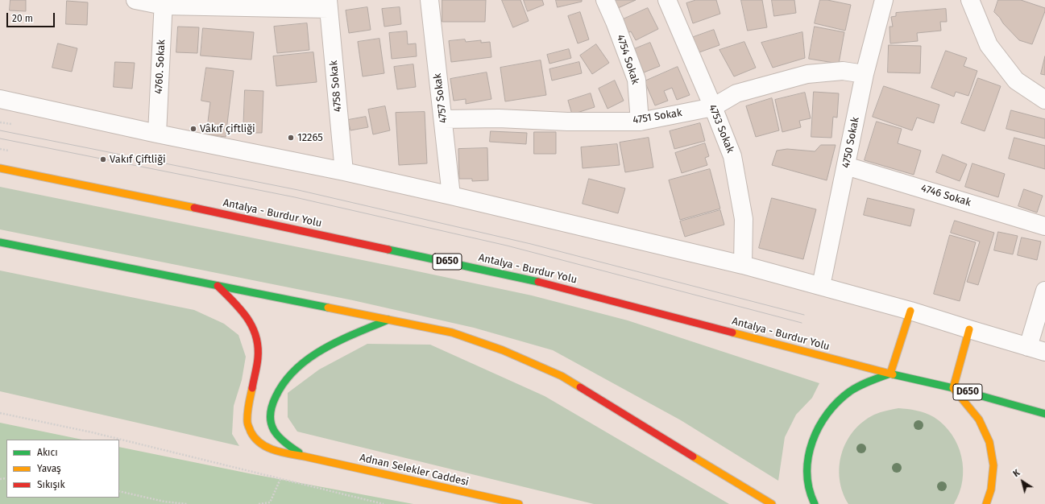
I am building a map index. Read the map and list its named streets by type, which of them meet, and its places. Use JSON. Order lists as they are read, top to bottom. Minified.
{"streets":{"main road":["Antalya - Burdur Yolu","D650","Adnan Selekler Caddesi"],"street":["4754 Sokak","4760. Sokak","4758 Sokak","4757 Sokak","4751 Sokak","4753 Sokak","4750 Sokak","4746 Sokak"]},"crossings":[["4754 Sokak","4751 Sokak"],["4757 Sokak","4751 Sokak"],["4751 Sokak","4753 Sokak"],["4751 Sokak","4750 Sokak"],["4750 Sokak","4746 Sokak"]],"places":["Vâkıf çiftliği","12265","Vakıf Çiftliği"],"legend":["Akıcı","Yavaş","Sıkışık"],"scale_bar":"20 m","north":"top left"}
